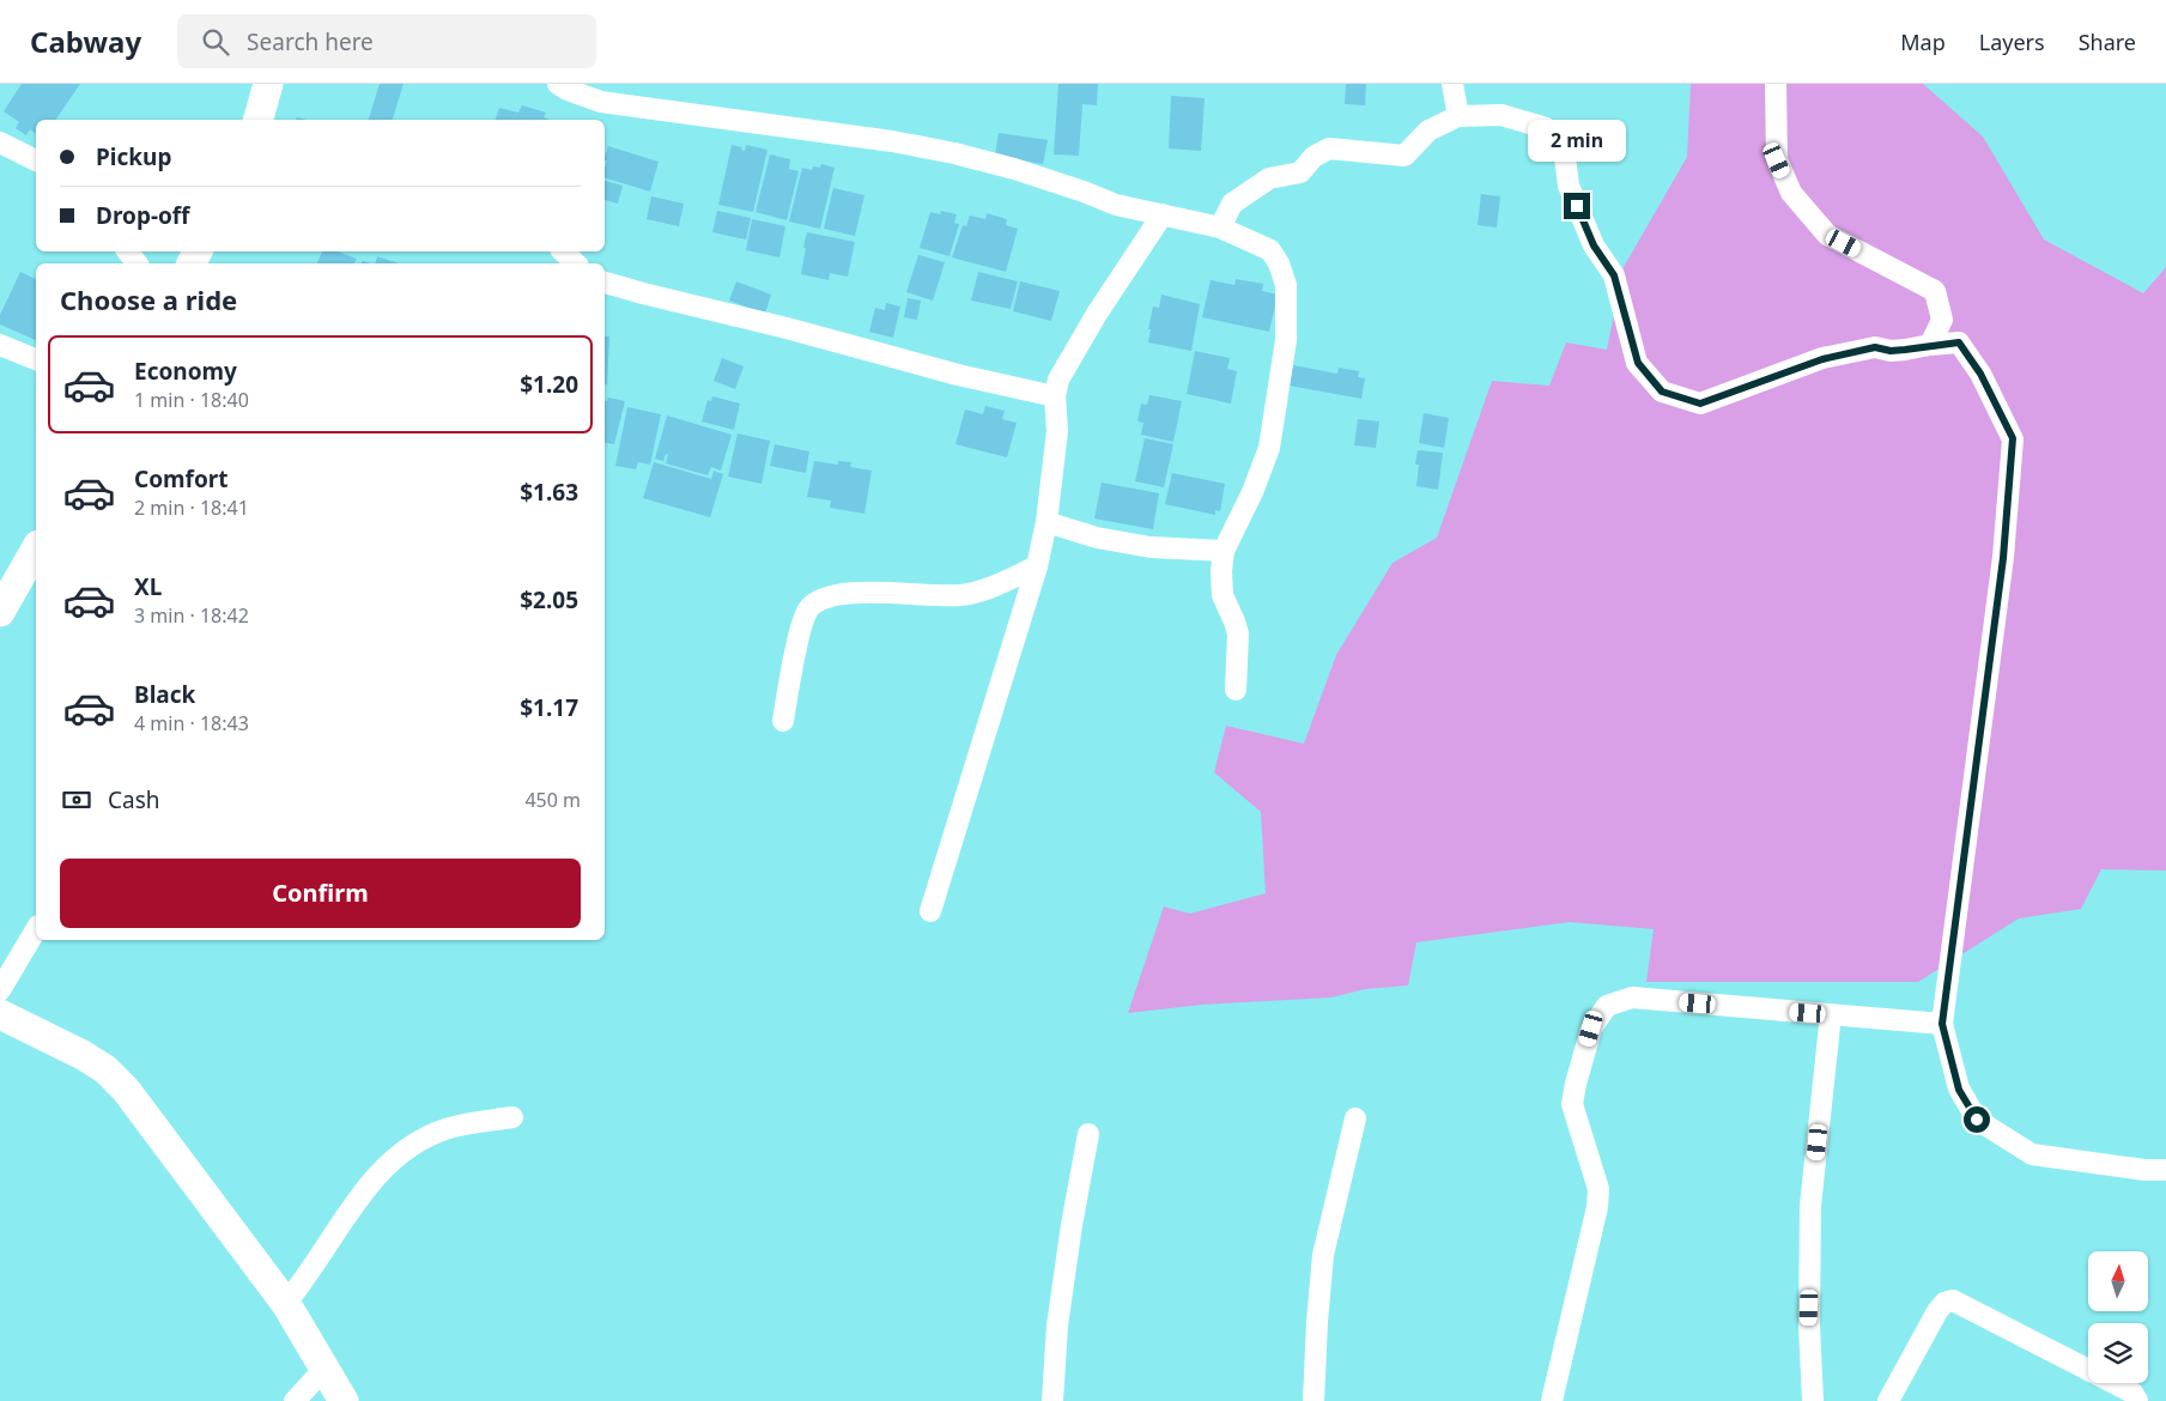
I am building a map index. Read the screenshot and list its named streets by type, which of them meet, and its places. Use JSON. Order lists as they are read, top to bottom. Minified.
{"north":"top","page":{"header":"Cabway","search":"Search here","nav":["Map","Layers","Share"],"bubble":"2 min","banner":["Pickup","Drop-off"],"heading":"Choose a ride","list":[{"name":"Economy","note":"1 min · 18:40","value":"$1.20"},{"name":"Comfort","note":"2 min · 18:41","value":"$1.63"},{"name":"XL","note":"3 min · 18:42","value":"$2.05"},{"name":"Black","note":"4 min · 18:43","value":"$1.17"}],"pay":["Cash","450 m"],"buttons":"Confirm"}}
